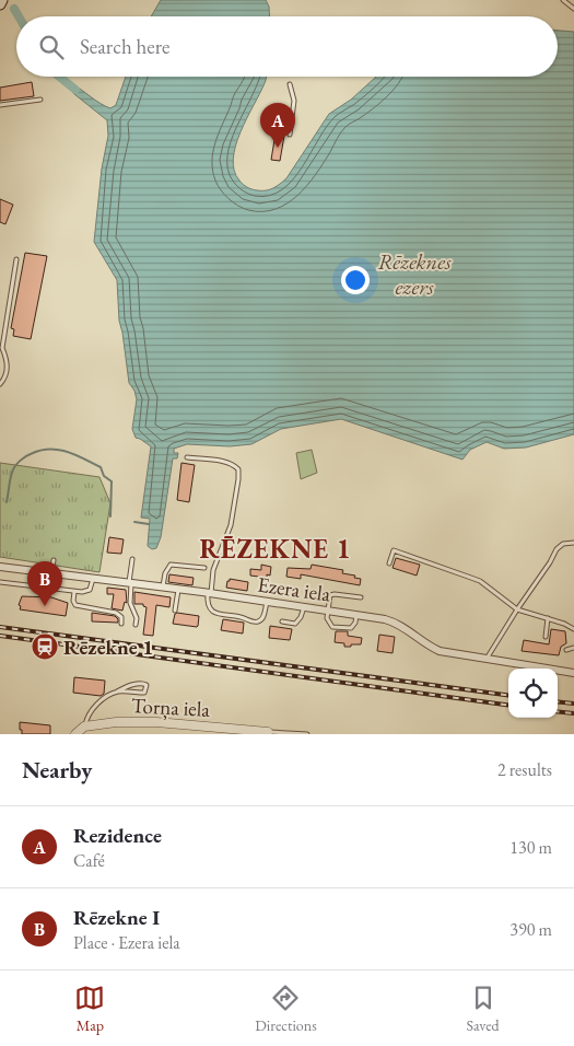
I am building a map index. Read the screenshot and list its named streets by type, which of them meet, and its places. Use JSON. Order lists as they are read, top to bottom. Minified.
{"streets":{"street":["Ezera iela","Torņa iela"]},"districts":["RĒZEKNE 1"],"water":["Rēzeknes ezers"],"places":{"station":["Rēzekne 1"]},"page":{"search":"Search here","pins":["A","B"],"heading":["Nearby","2 results"],"list":[{"mark":"A","name":"Rezidence","note":"Café","value":"130 m"},{"mark":"B","name":"Rēzekne I","note":"Place · Ezera iela","value":"390 m"}],"nav":["Map","Directions","Saved"]}}
